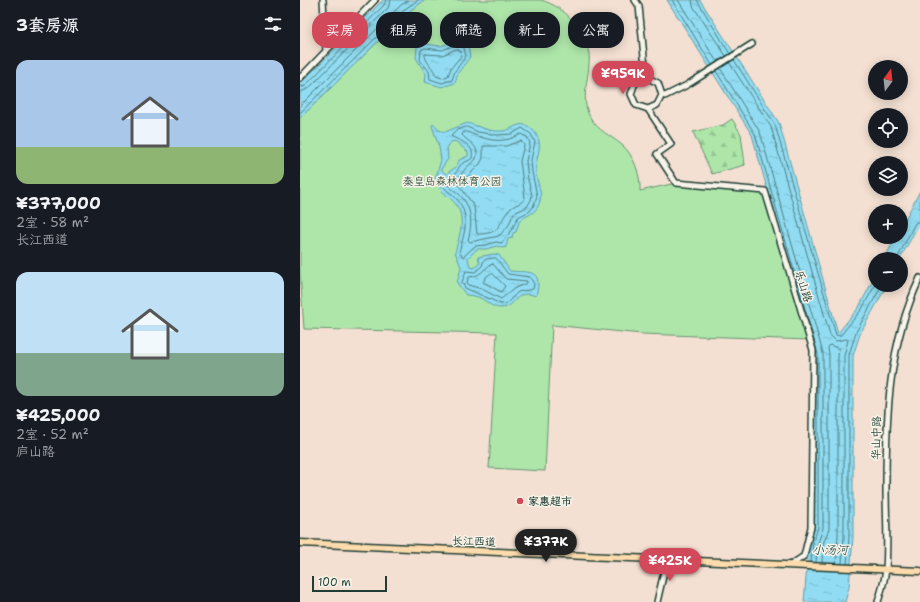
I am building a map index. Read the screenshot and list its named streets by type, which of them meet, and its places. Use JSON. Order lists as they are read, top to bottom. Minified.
{"streets":{"main road":["长江西道"],"street":["乐山路","华山中路"]},"crossings":[["乐山路","长江西道"],["华山中路","长江西道"]],"water":["小汤河"],"parks":["秦皇岛森林体育公园"],"places":["家惠超市"],"scale_bar":"100 m","north":"top","page":{"heading":"3套房源","chip":["买房","租房","筛选","新上","公寓"],"list":[{"name":"¥377,000","note":"2室 · 58 m² · 长江西道"},{"name":"¥425,000","note":"2室 · 52 m² · 庐山路"}],"map_buttons":["+","−"],"price":["¥959K","¥377K","¥425K"],"scale":"100 m"}}
